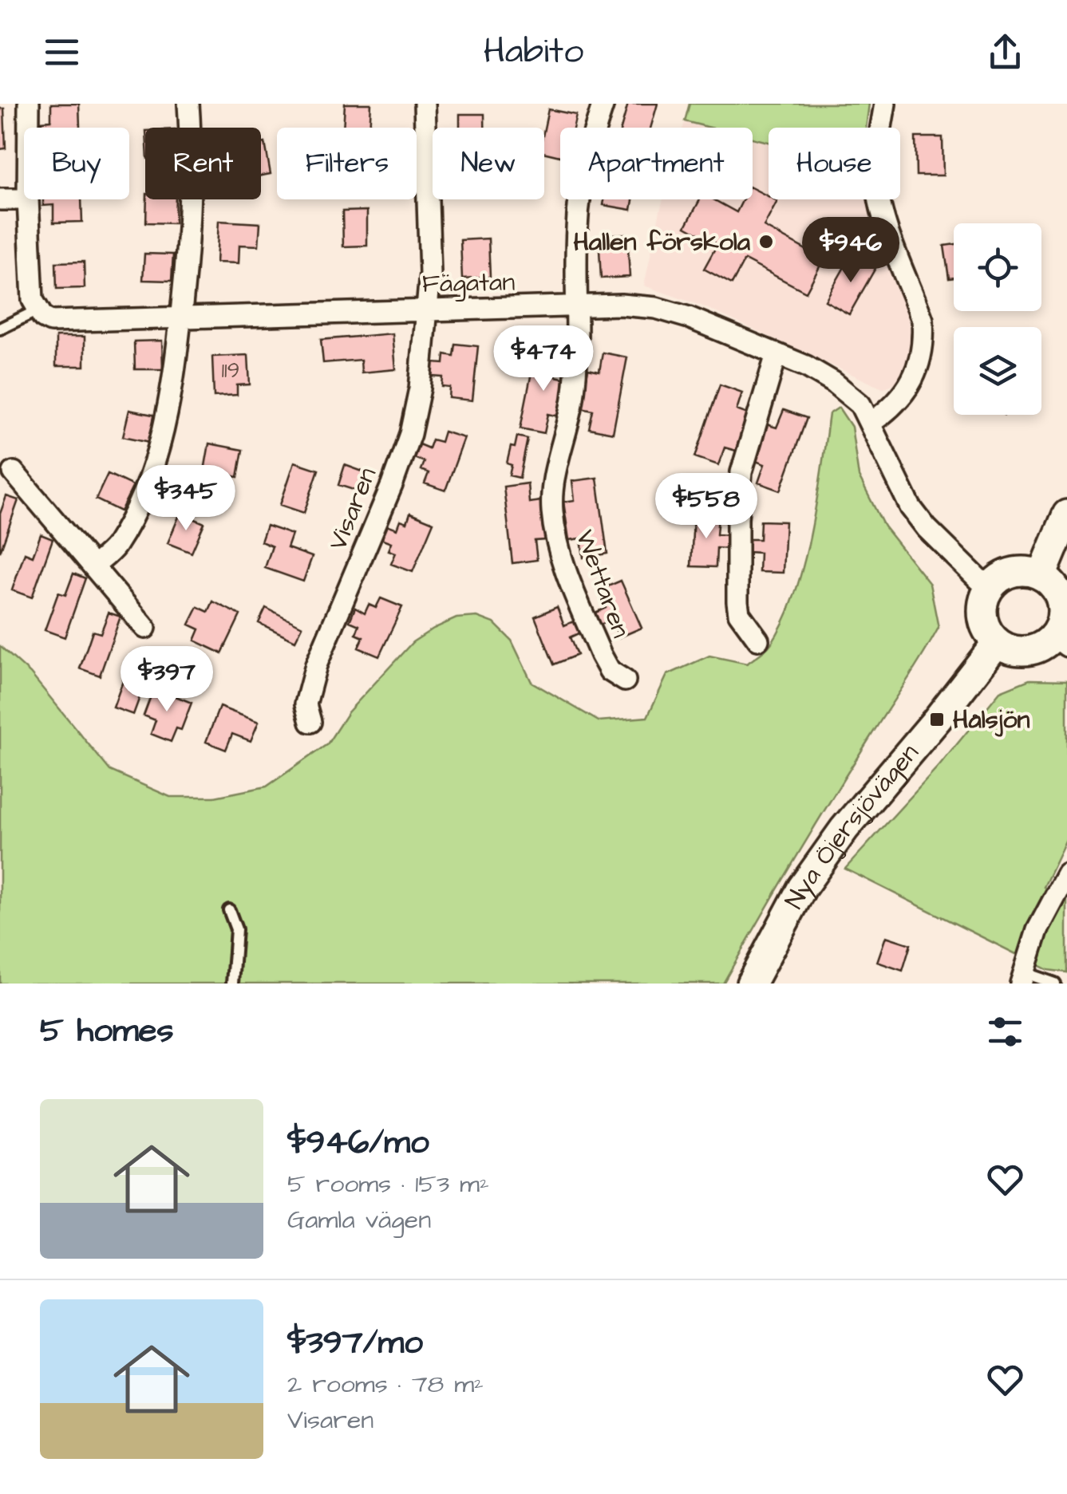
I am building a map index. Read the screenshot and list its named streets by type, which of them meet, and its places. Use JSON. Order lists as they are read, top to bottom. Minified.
{"streets":{"street":["Fägatan","Visaren","Wettaren","Nya Öjersjövägen"]},"crossings":[["Fägatan","Visaren"],["Fägatan","Wettaren"],["Fägatan","Nya Öjersjövägen"]],"places":{"other":["Hallen förskola"],"transit":["Hålsjön"]},"house_numbers":["119"],"page":{"header":"Habito","chip":["Buy","Rent","Filters","New","Apartment","House"],"price":["$946","$474","$345","$558","$397"],"heading":"5 homes","list":[{"name":"$946/mo","note":"5 rooms · 153 m² · Gamla vägen"},{"name":"$397/mo","note":"2 rooms · 78 m² · Visaren"}]}}
